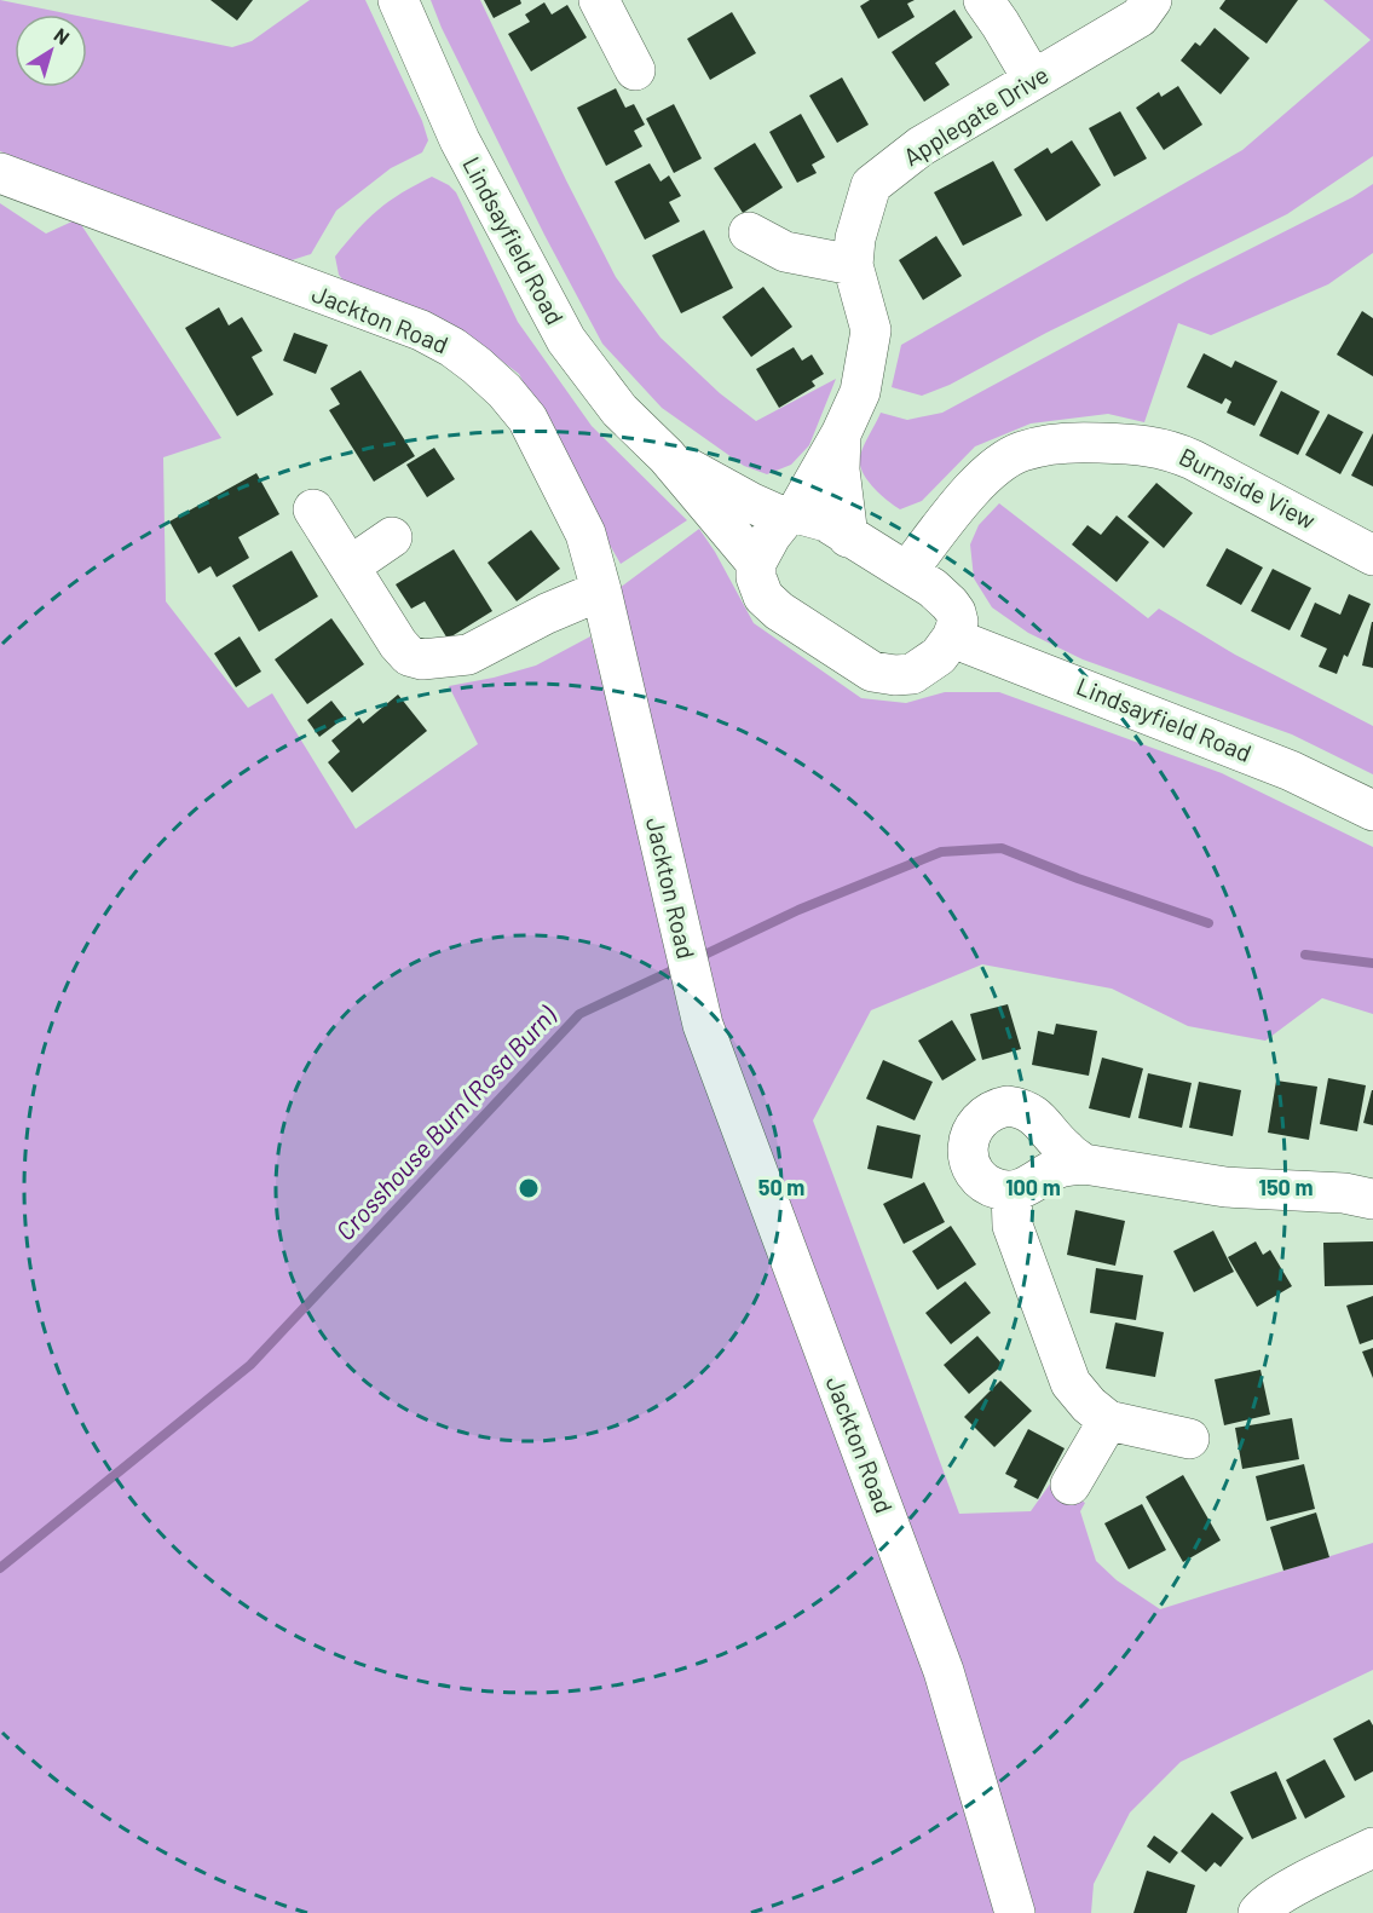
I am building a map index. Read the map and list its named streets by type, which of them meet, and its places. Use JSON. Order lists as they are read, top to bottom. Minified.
{"streets":{"street":["Applegate Drive","Lindsayfield Road","Jackton Road","Burnside View"]},"crossings":[["Applegate Drive","Lindsayfield Road"],["Lindsayfield Road","Burnside View"]],"water":["Crosshouse Burn (Rosa Burn)"],"north":"top right","rings":["50 m","100 m","150 m"]}
